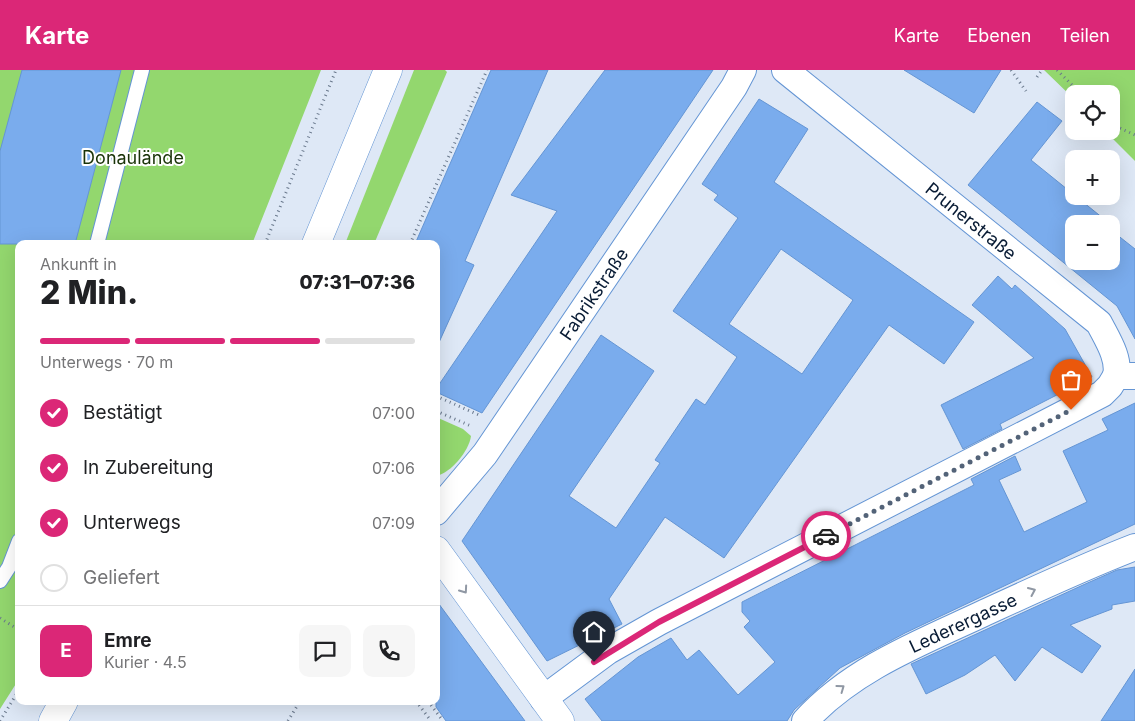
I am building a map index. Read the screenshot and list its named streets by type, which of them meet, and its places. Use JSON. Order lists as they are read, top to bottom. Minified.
{"streets":{"street":["Prunerstraße","Fabrikstraße","Lederergasse"]},"parks":["Donaulände"],"page":{"header":"Karte","nav":["Karte","Ebenen","Teilen"],"map_buttons":["+","−"],"heading":["2 Min.","Ankunft in","07:31–07:36"],"panel":["Emre","Kurier · 4.5"],"bar":"Unterwegs · 70 m","list":[["Bestätigt","07:00"],["In Zubereitung","07:06"],["Unterwegs","07:09"],"Geliefert"],"round":"E"}}
